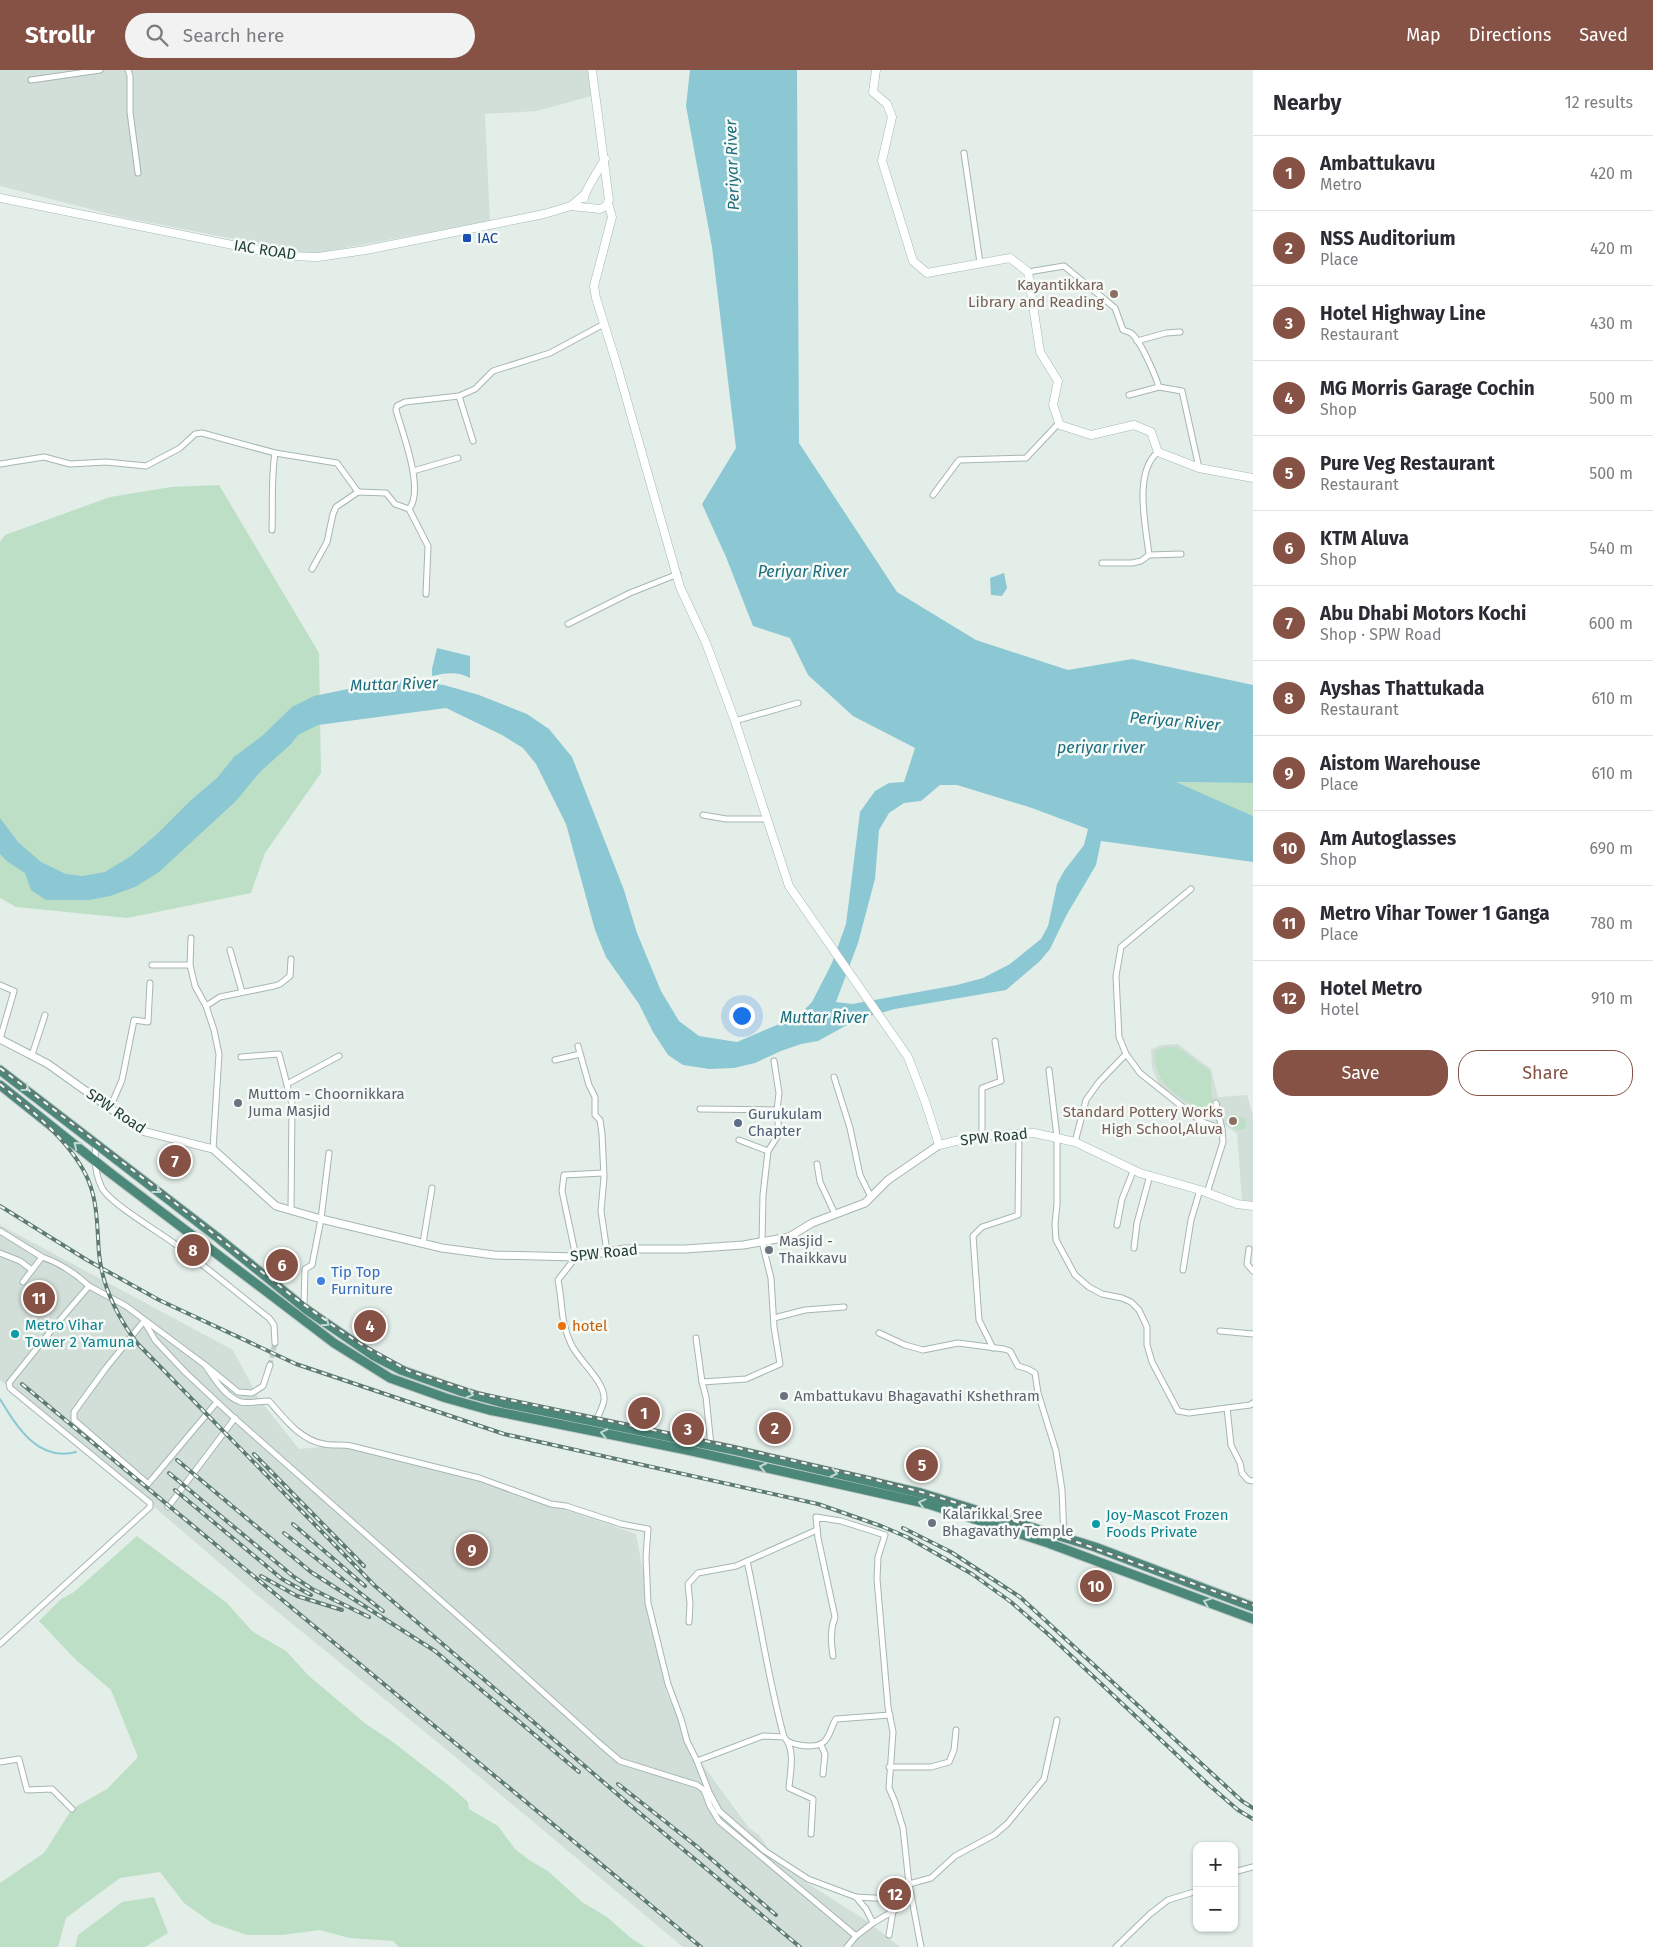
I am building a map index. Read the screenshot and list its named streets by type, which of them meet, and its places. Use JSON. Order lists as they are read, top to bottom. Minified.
{"streets":{"main road":["IAC ROAD","SPW Road"]},"water":["Periyar River","Muttar River","periyar river"],"places":{"transit":["IAC"],"other":["Kayantikkara Library and Reading","Muttom - Choornikkara Juma Masjid","Standard Pottery Works High School,Aluva","Gurukulam Chapter","Masjid - Thaikkavu","Tip Top Furniture","hotel","Metro Vihar Tower 2 Yamuna","Ambattukavu Bhagavathi Kshethram","Kalarikkal Sree Bhagavathy Temple","Joy-Mascot Frozen Foods Private"]},"page":{"header":"Strollr","search":"Search here","nav":["Map","Directions","Saved"],"heading":["Nearby","12 results"],"list":[{"mark":"1","name":"Ambattukavu","note":"Metro","value":"420 m"},{"mark":"2","name":"NSS Auditorium","note":"Place","value":"420 m"},{"mark":"3","name":"Hotel Highway Line","note":"Restaurant","value":"430 m"},{"mark":"4","name":"MG Morris Garage Cochin","note":"Shop","value":"500 m"},{"mark":"5","name":"Pure Veg Restaurant","note":"Restaurant","value":"500 m"},{"mark":"6","name":"KTM Aluva","note":"Shop","value":"540 m"},{"mark":"7","name":"Abu Dhabi Motors Kochi","note":"Shop · SPW Road","value":"600 m"},{"mark":"8","name":"Ayshas Thattukada","note":"Restaurant","value":"610 m"},{"mark":"9","name":"Aistom Warehouse","note":"Place","value":"610 m"},{"mark":"10","name":"Am Autoglasses","note":"Shop","value":"690 m"},{"mark":"11","name":"Metro Vihar Tower 1 Ganga","note":"Place","value":"780 m"},{"mark":"12","name":"Hotel Metro","note":"Hotel","value":"910 m"}],"buttons":["Save","Share"],"pins":["7","8","6","11","4","1","2","3","5","9","10","12"],"map_buttons":["+","−"]}}
